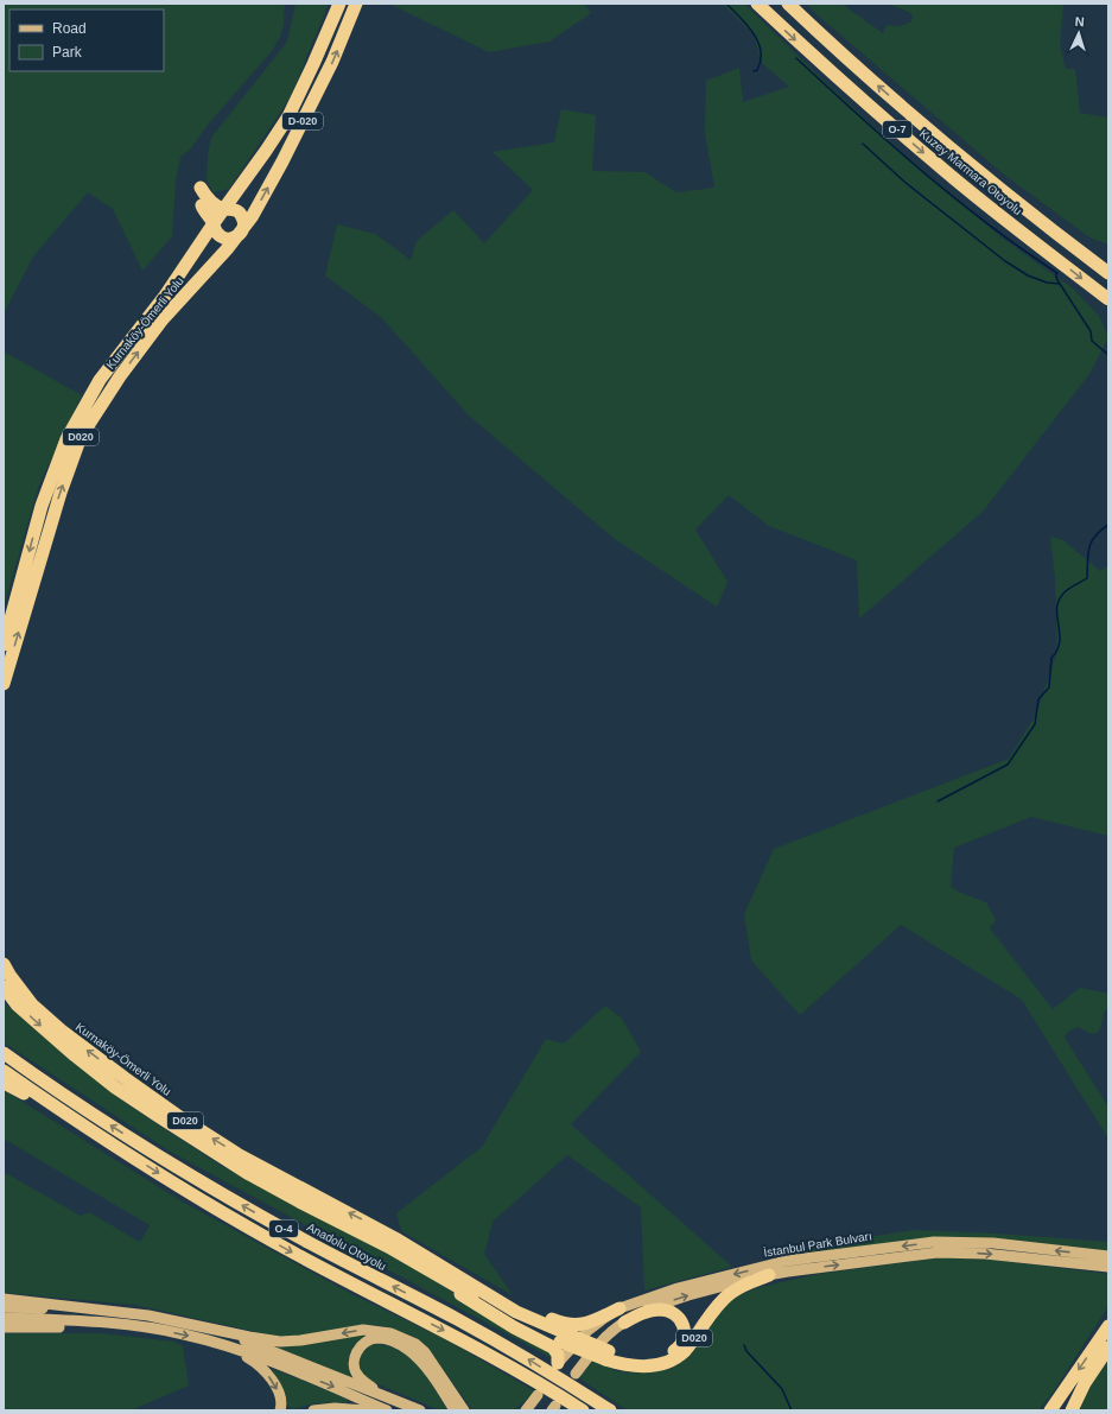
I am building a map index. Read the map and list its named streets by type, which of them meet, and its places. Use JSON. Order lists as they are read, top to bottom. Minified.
{"streets":{"highway":["D-020","O-7","Kuzey Marmara Otoyolu","Kurnaköy-Ömerli Yolu","D020","O-4","Anadolu Otoyolu"],"main road":["İstanbul Park Bulvarı"]},"crossings":[["Kurnaköy-Ömerli Yolu","D020"],["D020","İstanbul Park Bulvarı"]],"legend":["Road","Park"],"north":"top"}
